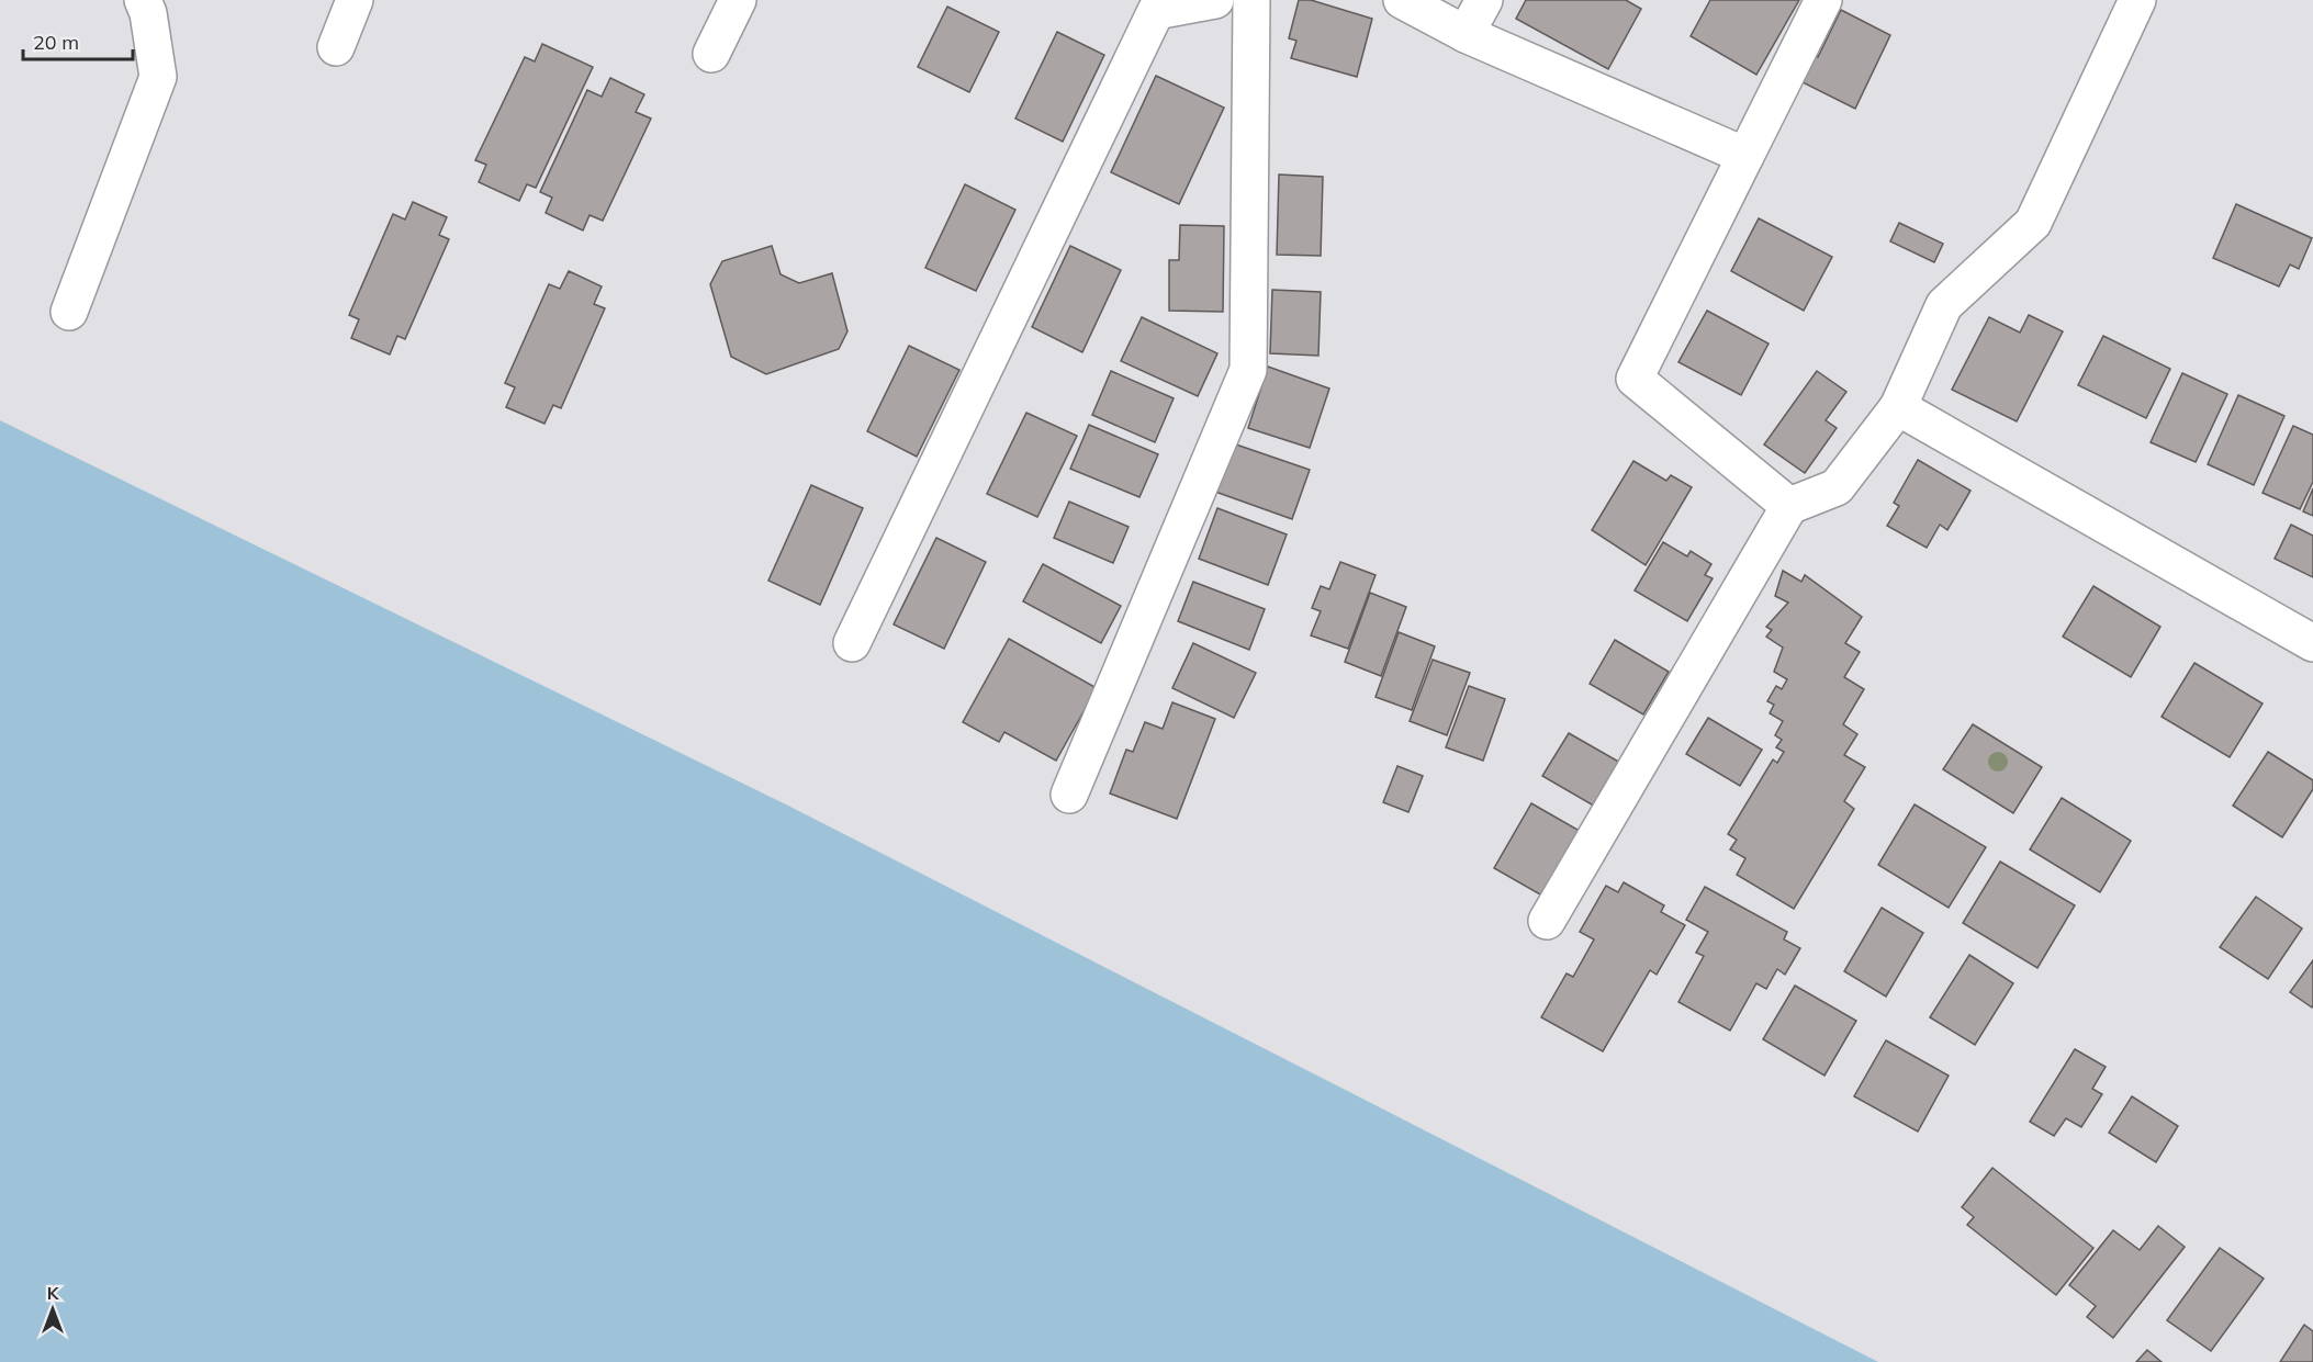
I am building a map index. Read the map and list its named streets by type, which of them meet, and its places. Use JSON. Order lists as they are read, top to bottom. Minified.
{"scale_bar":"20 m","north":"top"}
